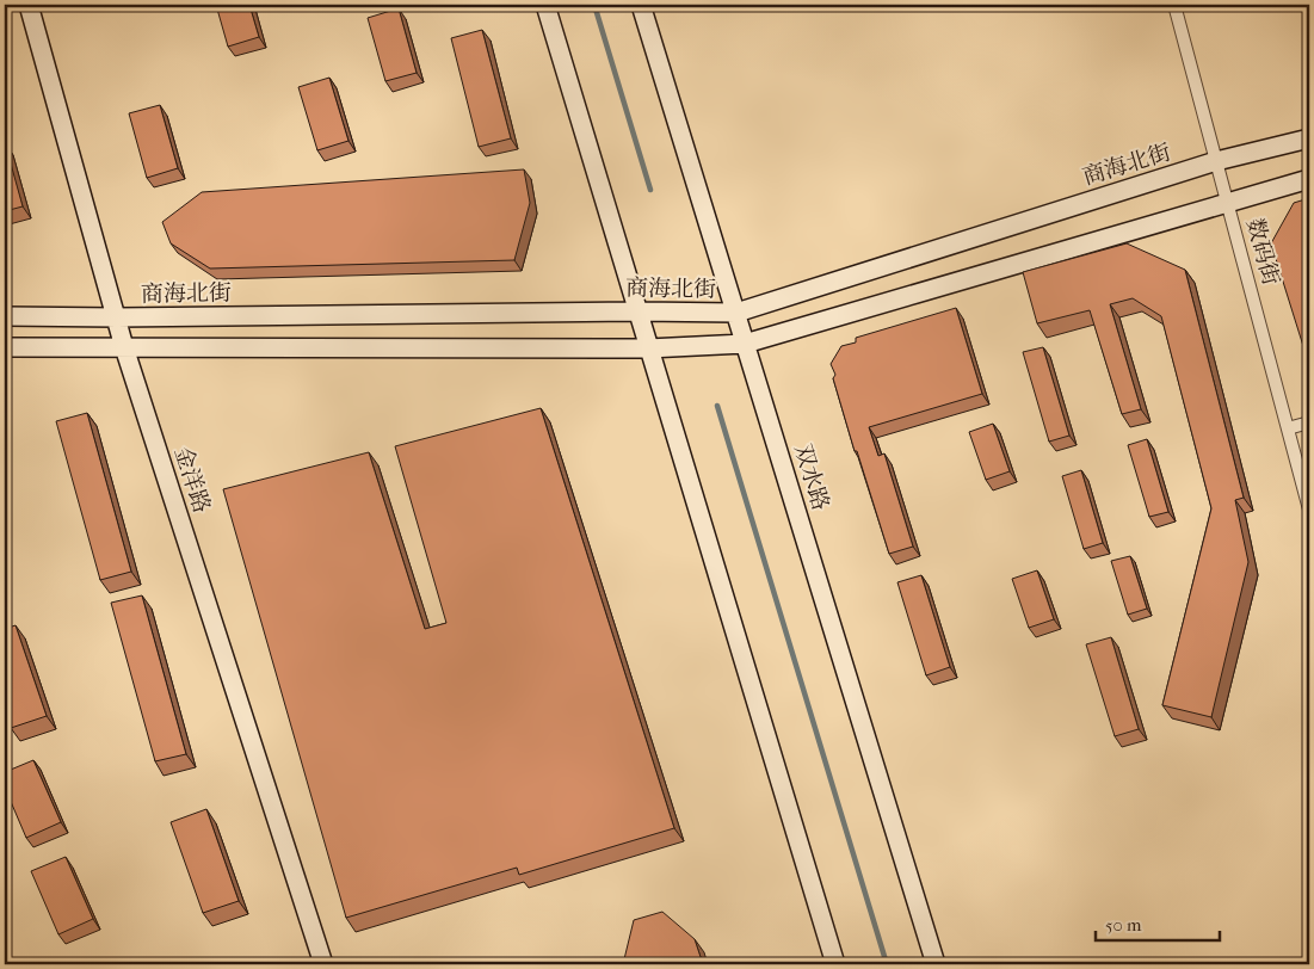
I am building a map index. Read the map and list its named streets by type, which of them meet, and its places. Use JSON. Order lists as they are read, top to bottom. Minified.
{"streets":{"main road":["商海北街","双水路","金洋路"],"street":["数码街"]},"crossings":[["商海北街","数码街"],["商海北街","双水路"],["商海北街","金洋路"]],"scale_bar":"50 m"}
